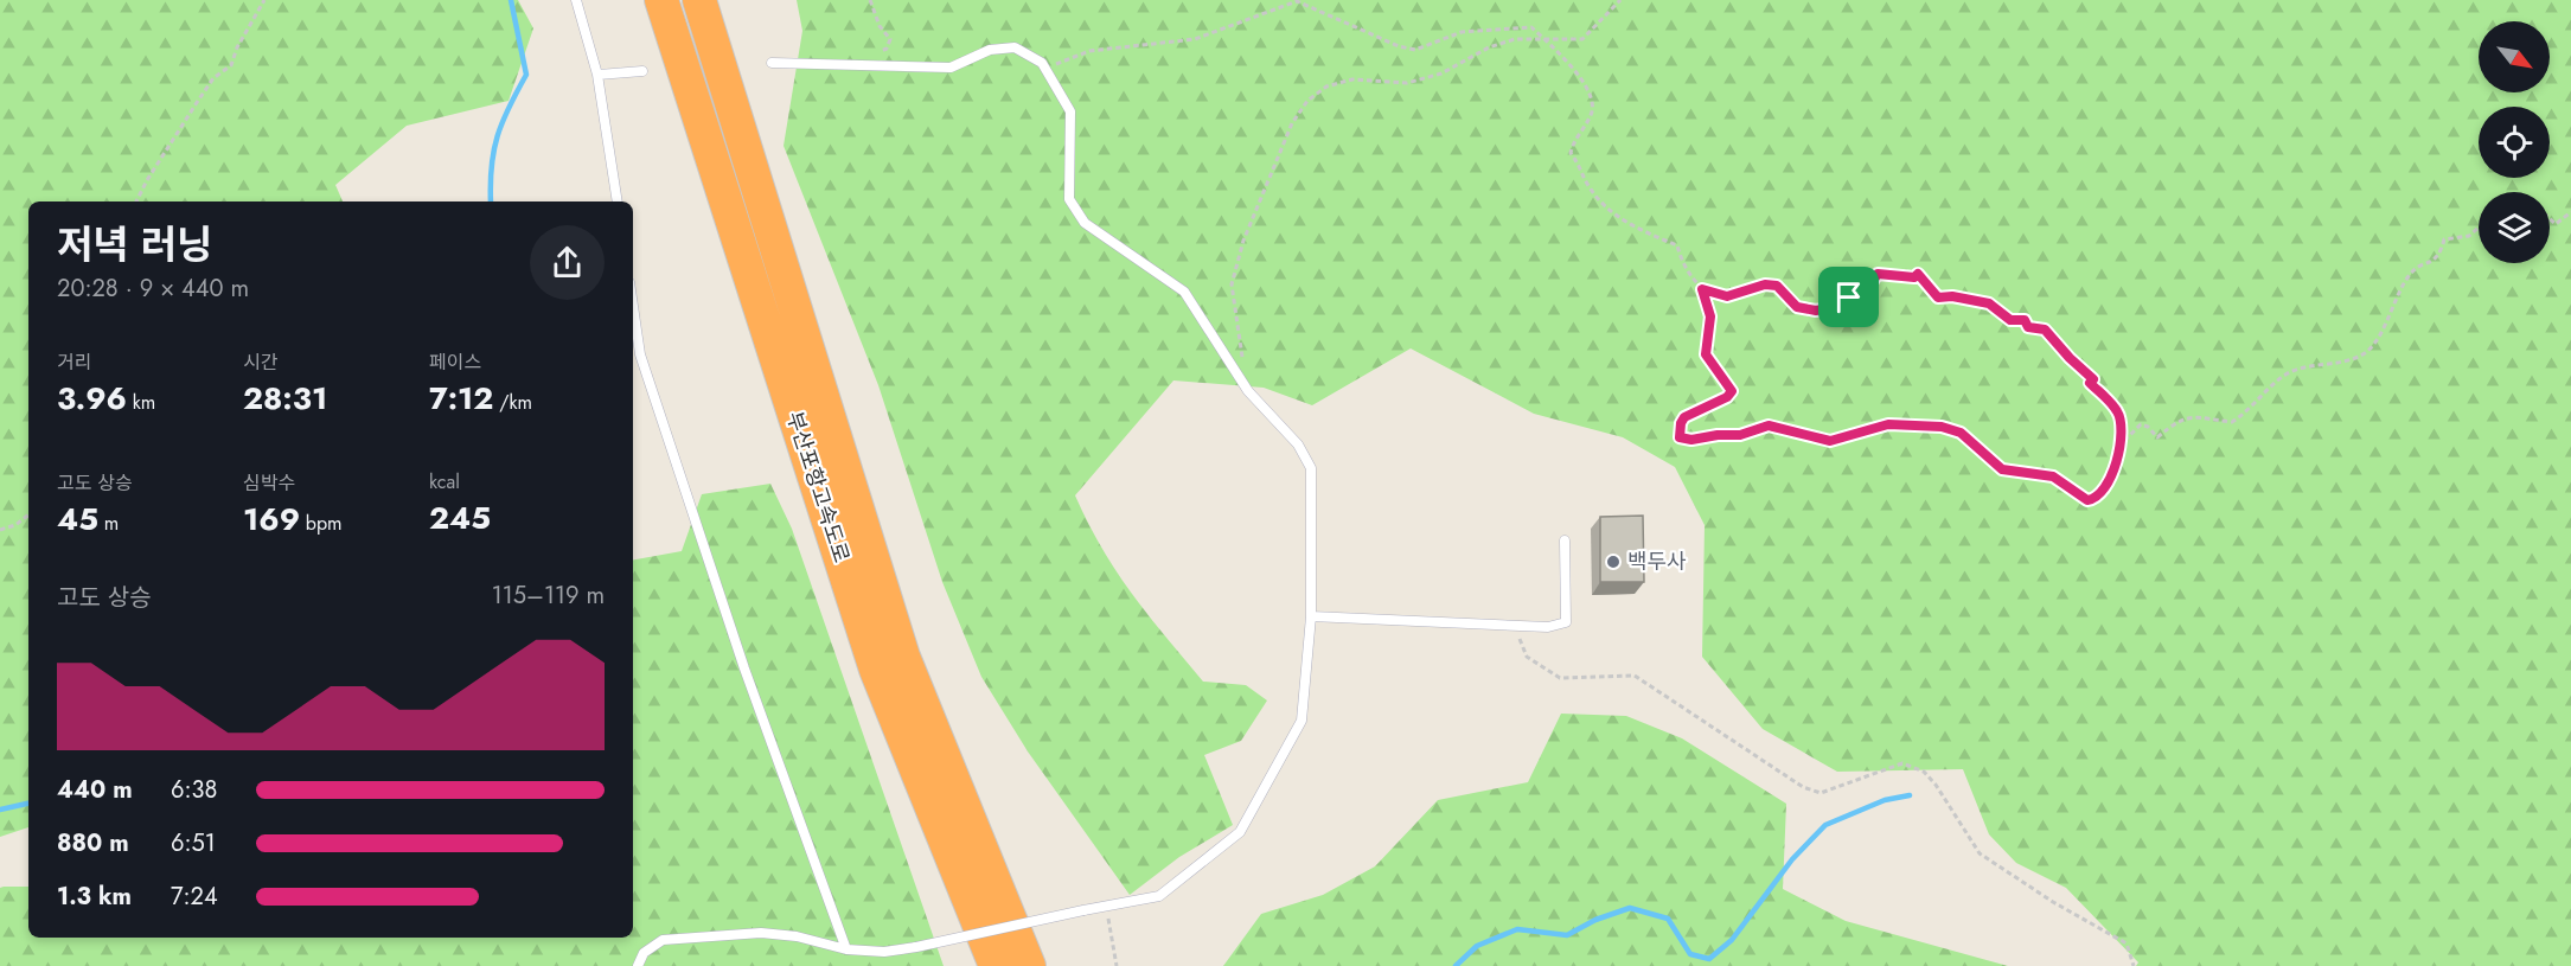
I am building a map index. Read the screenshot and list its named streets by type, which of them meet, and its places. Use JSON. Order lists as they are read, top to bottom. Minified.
{"streets":{"highway":["부산포항고속도로"]},"places":["백두사"],"north":"bottom right","page":{"heading":["저녁 러닝","20:28 · 9 × 440 m"],"stats":[["거리","3.96 km"],["시간","28:31"],["페이스","7:12 /km"],["고도 상승","45 m"],["심박수","169 bpm"],["kcal","245"]],"chart":["고도 상승","115–119 m"],"list":[{"name":"440 m","note":"6:38"},{"name":"880 m","note":"6:51"},{"name":"1.3 km","note":"7:24"}]}}
